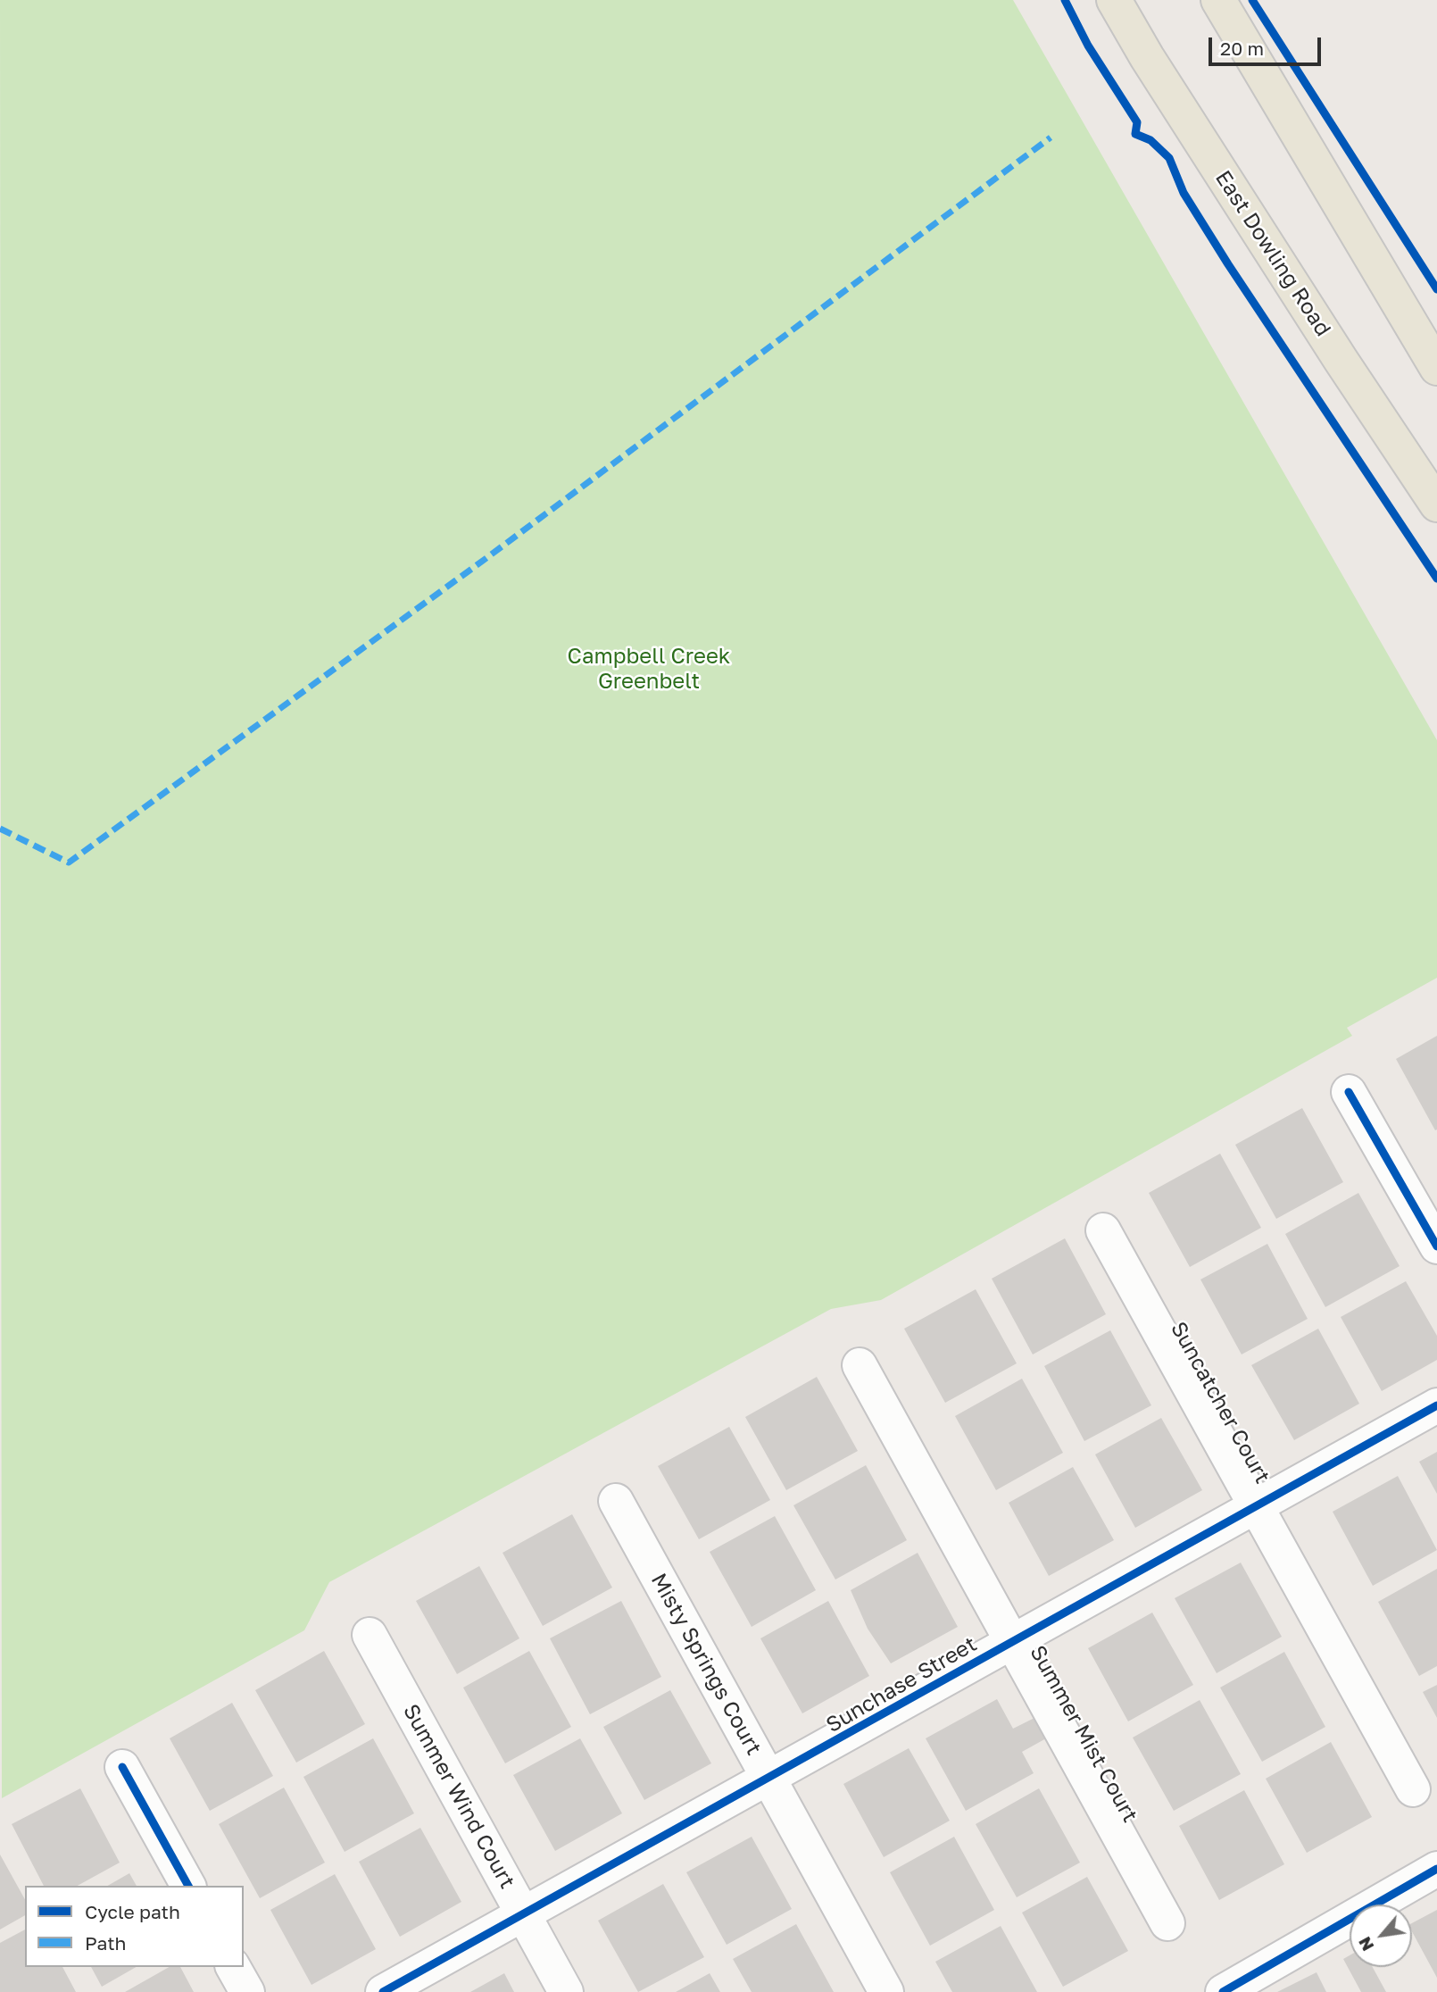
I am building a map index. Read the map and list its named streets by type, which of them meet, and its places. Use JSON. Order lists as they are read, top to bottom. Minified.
{"streets":{"main road":["East Dowling Road"],"street":["Suncatcher Court","Misty Springs Court","Sunchase Street","Summer Mist Court","Summer Wind Court"]},"crossings":[["Suncatcher Court","Sunchase Street"],["Misty Springs Court","Sunchase Street"],["Sunchase Street","Summer Mist Court"],["Sunchase Street","Summer Wind Court"]],"parks":["Campbell Creek Greenbelt"],"legend":["Cycle path","Path"],"scale_bar":"20 m","north":"bottom left"}
